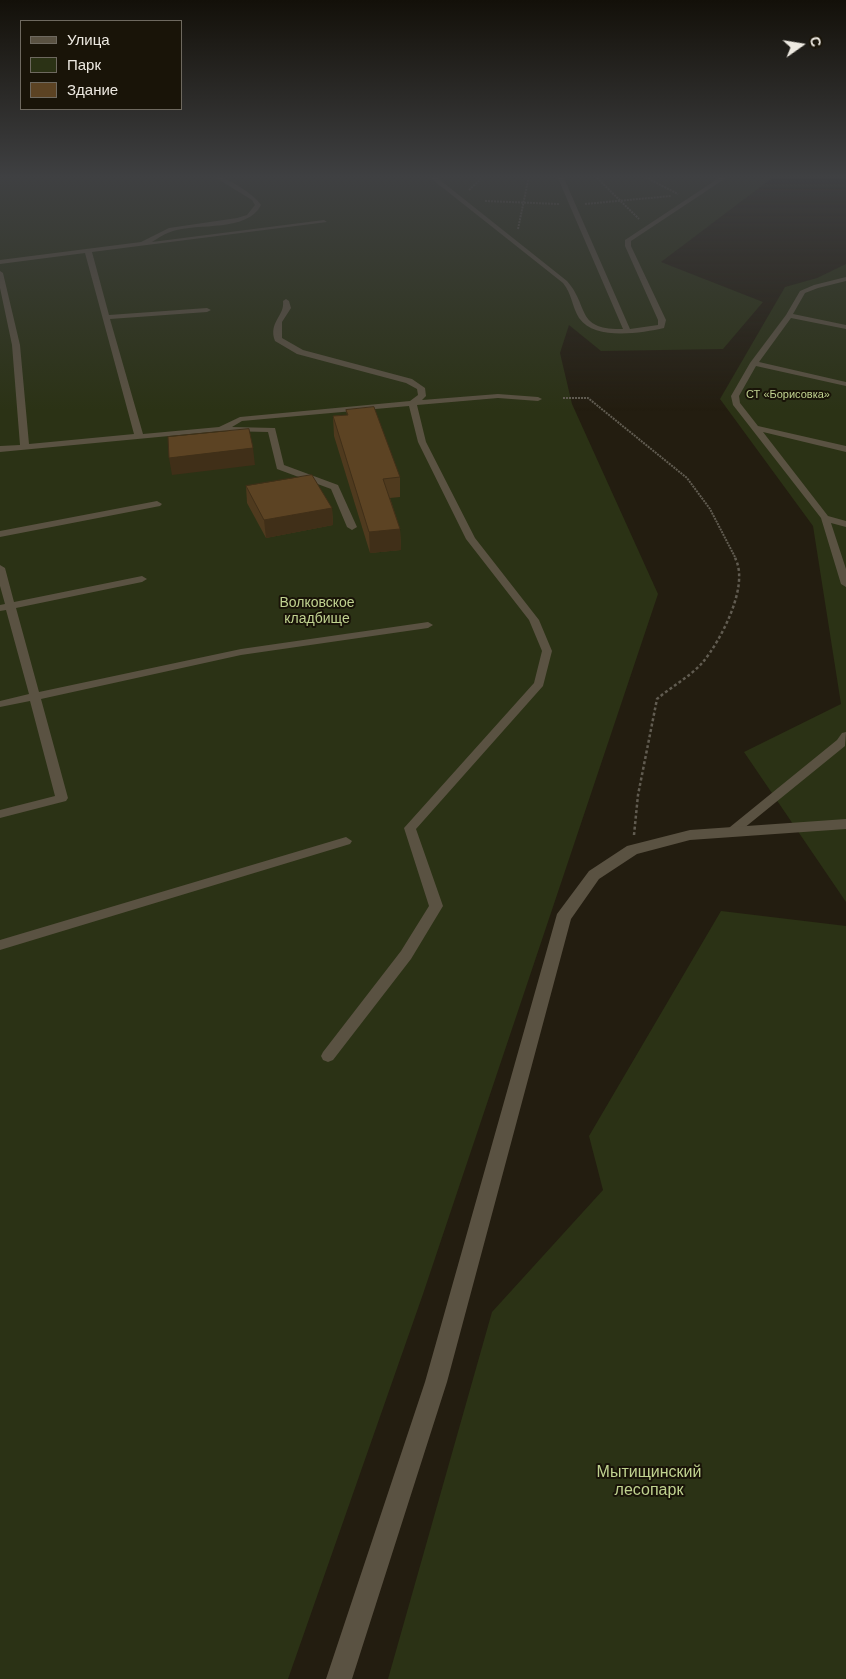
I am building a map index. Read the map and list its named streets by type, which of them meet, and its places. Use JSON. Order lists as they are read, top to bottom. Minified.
{"parks":["СТ «Борисовка»","Волковское кладбище","Мытищинский лесопарк"],"legend":["Улица","Парк","Здание"],"north":"right"}
